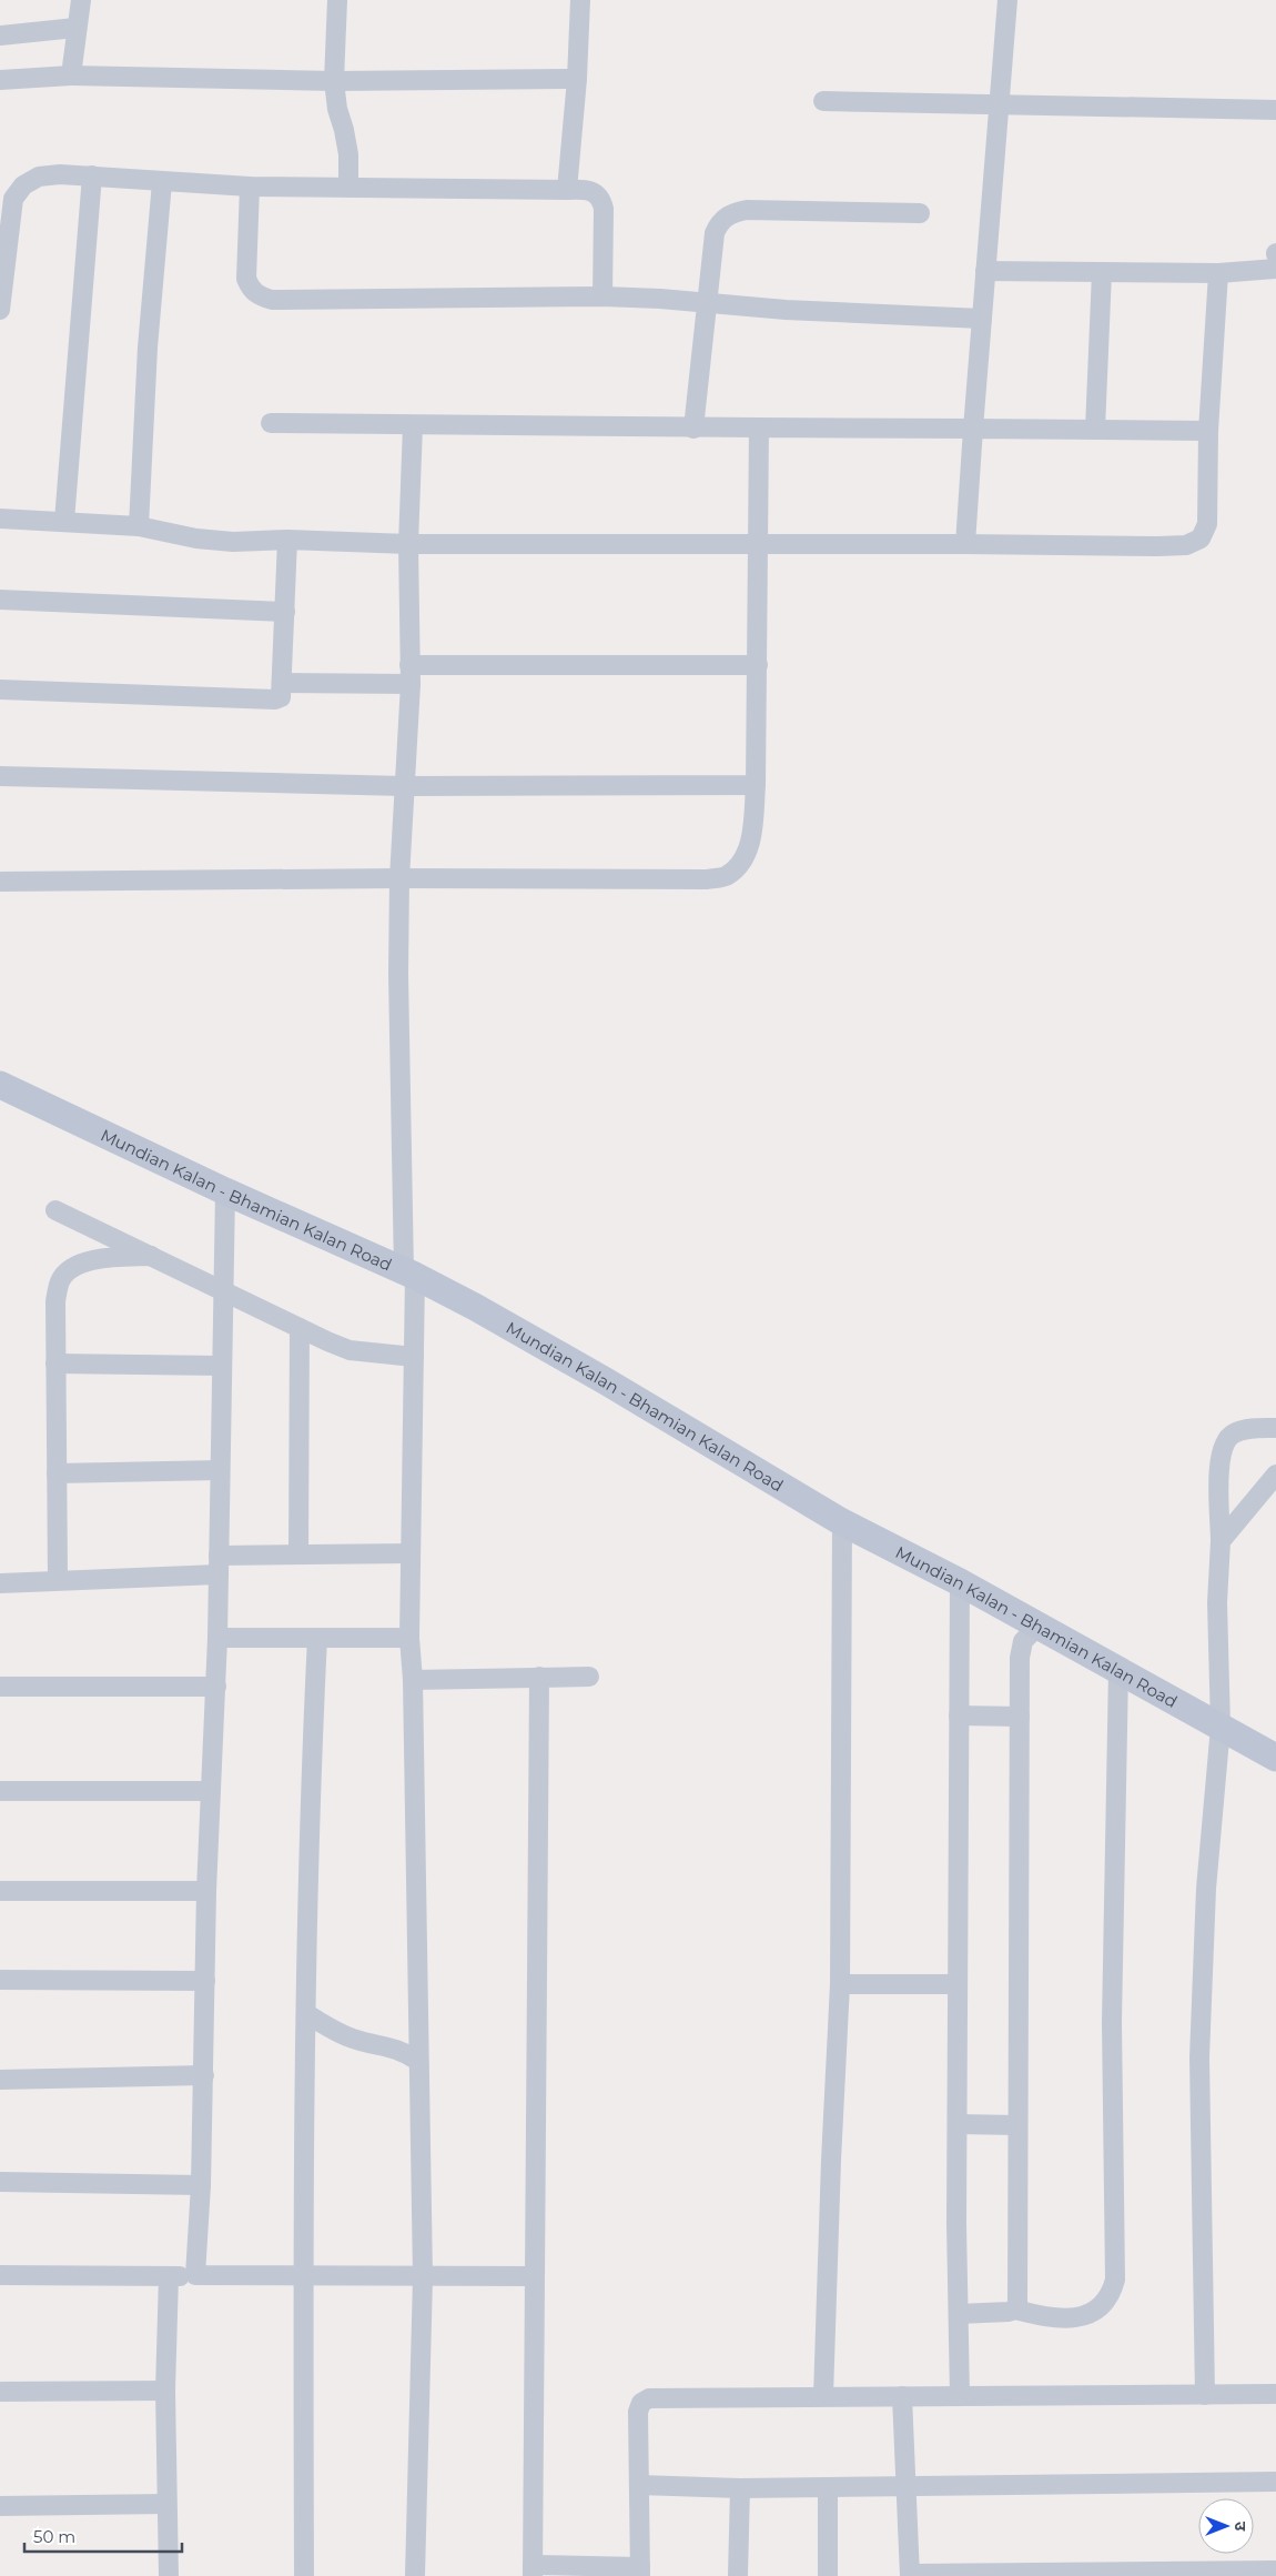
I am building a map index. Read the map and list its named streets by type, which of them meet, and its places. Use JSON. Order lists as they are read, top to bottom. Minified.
{"streets":{"street":["Mundian Kalan - Bhamian Kalan Road"]},"scale_bar":"50 m","north":"right"}
